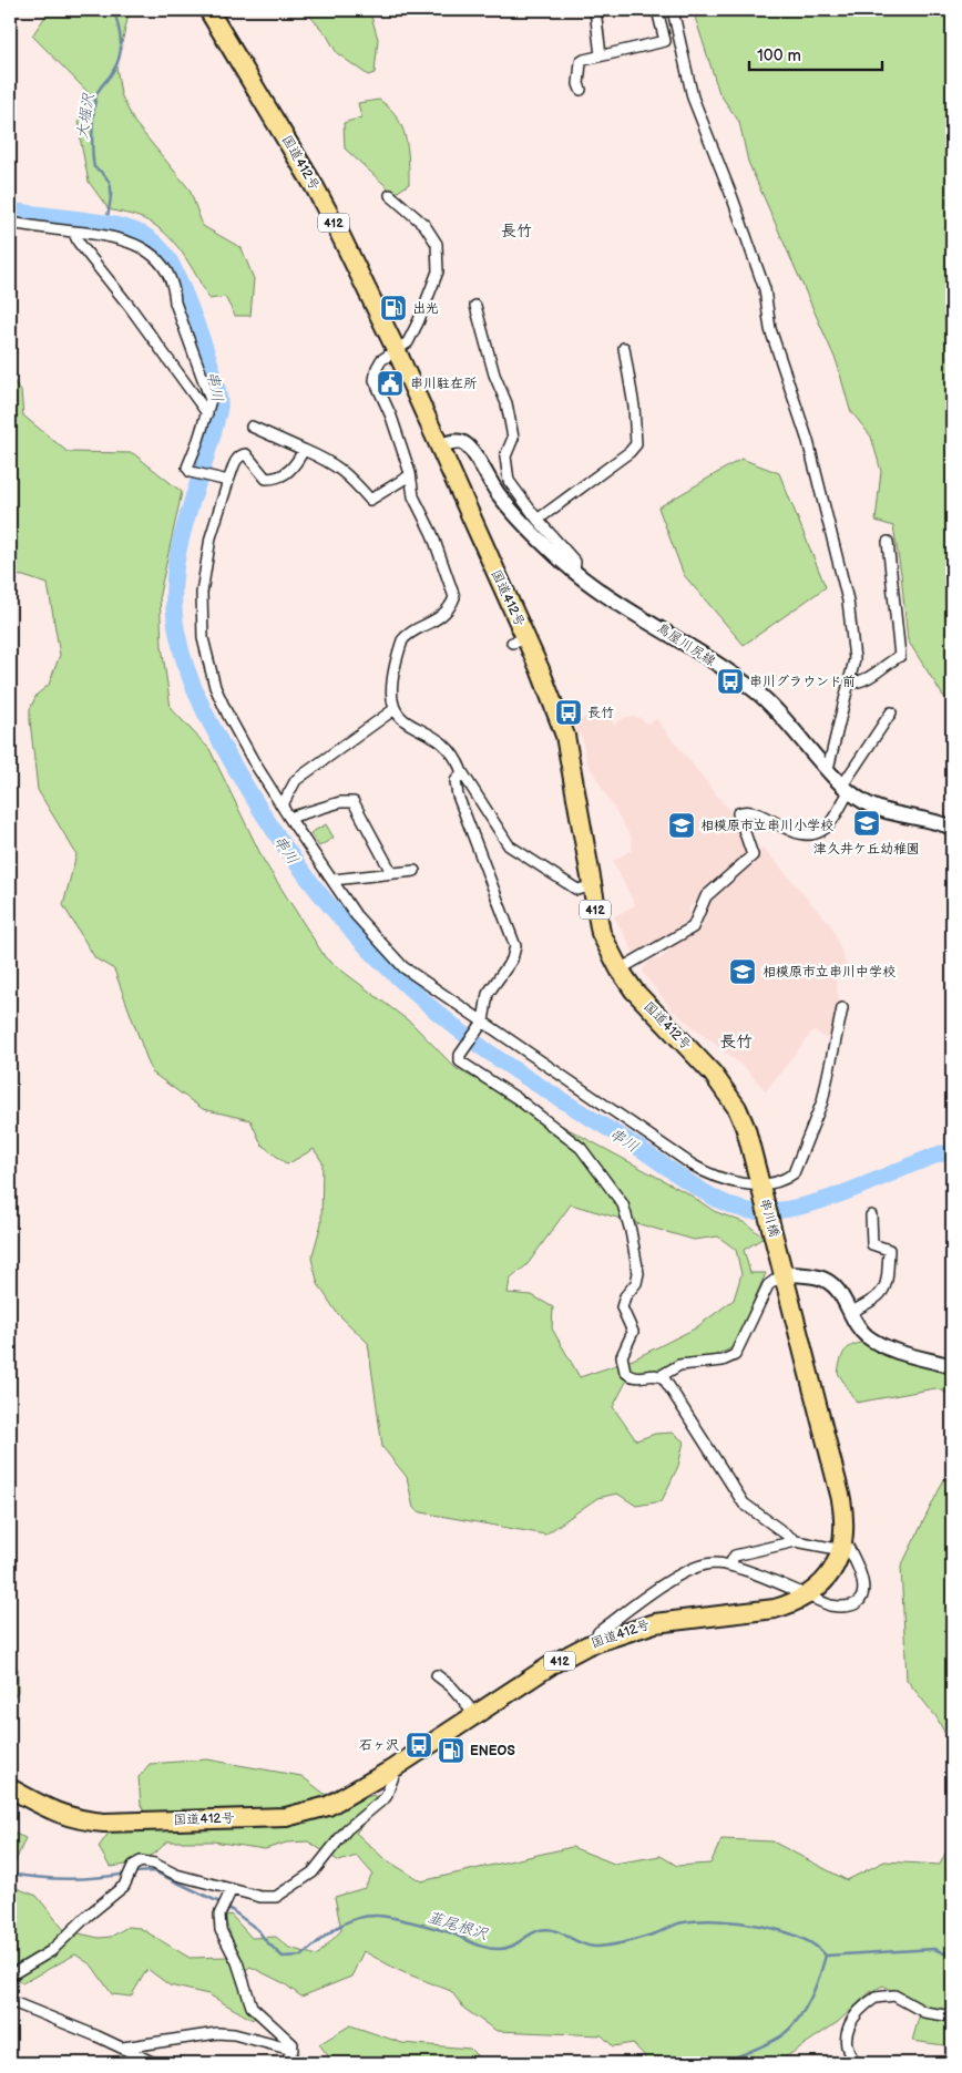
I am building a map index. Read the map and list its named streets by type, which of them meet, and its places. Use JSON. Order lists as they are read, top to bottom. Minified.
{"streets":{"highway":["国道412号","412","串川橋"],"main road":["鳥屋川尻線"]},"crossings":[["国道412号","鳥屋川尻線"],["国道412号","串川橋"]],"districts":["長竹","長竹"],"water":["大堀沢","串川","韮尾根沢"],"places":{"fuel station":["出光","ENEOS"],"public building":["串川駐在所"],"bus stop":["串川グラウンド前","長竹","石ヶ沢"],"school or university":["津久井ケ丘幼稚園","相模原市立串川小学校","相模原市立串川中学校"]},"scale_bar":"100 m"}
